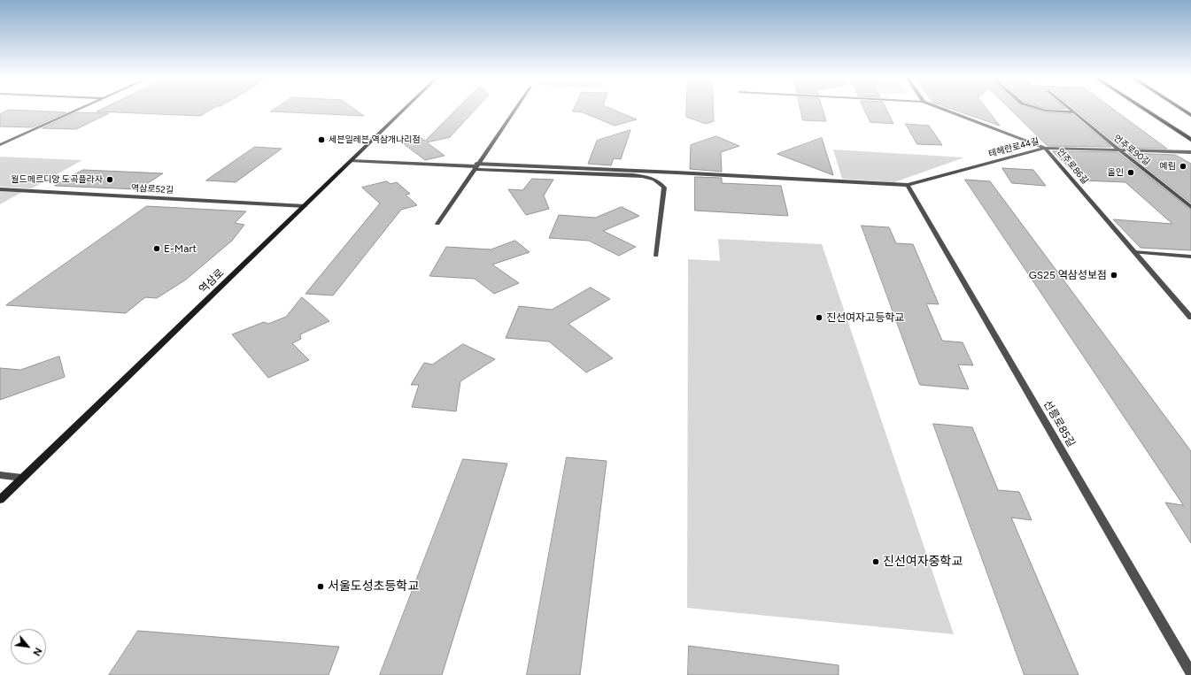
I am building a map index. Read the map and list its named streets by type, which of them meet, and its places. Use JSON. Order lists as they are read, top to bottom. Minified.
{"streets":{"main road":["역삼로"],"street":["테헤란로44길","언주로90길","언주로86길","역삼로52길","선릉로85길"]},"crossings":[["테헤란로44길","언주로90길"],["테헤란로44길","언주로86길"],["테헤란로44길","선릉로85길"],["역삼로52길","역삼로"]],"places":["세븐일레븐 역삼개나리점","예림","올인","월드메르디앙 도곡플라자","E-Mart","GS25 역삼성보점","진선여자고등학교","진선여자중학교","서울도성초등학교"],"north":"bottom right"}
